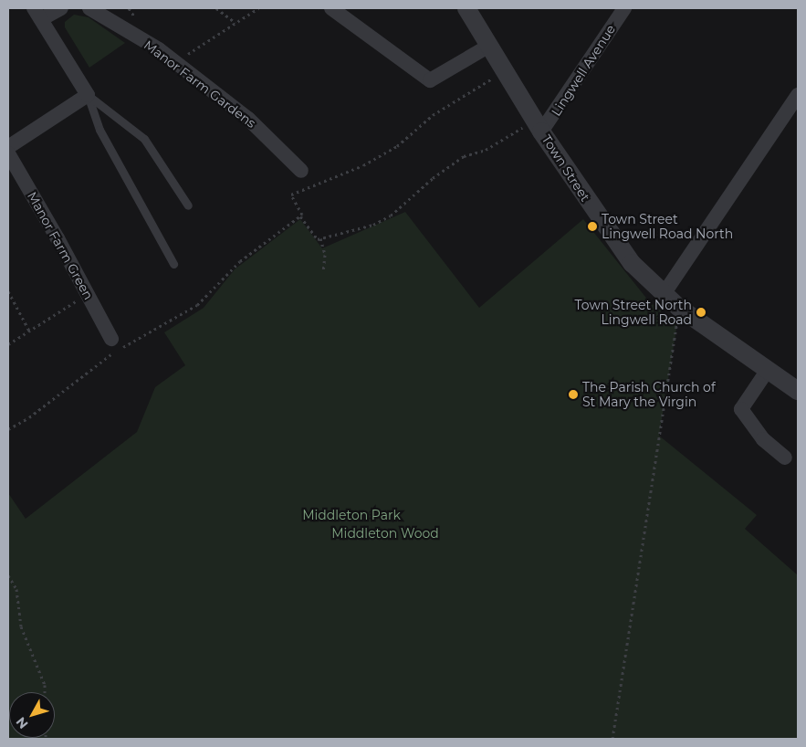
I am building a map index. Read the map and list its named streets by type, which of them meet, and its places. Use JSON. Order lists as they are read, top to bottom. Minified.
{"streets":{"street":["Lingwell Avenue","Manor Farm Gardens","Town Street","Manor Farm Green"]},"crossings":[["Lingwell Avenue","Town Street"]],"parks":["Middleton Park","Middleton Wood"],"places":["Town Street Lingwell Road North","Town Street North Lingwell Road","The Parish Church of St Mary the Virgin"],"north":"bottom left"}
